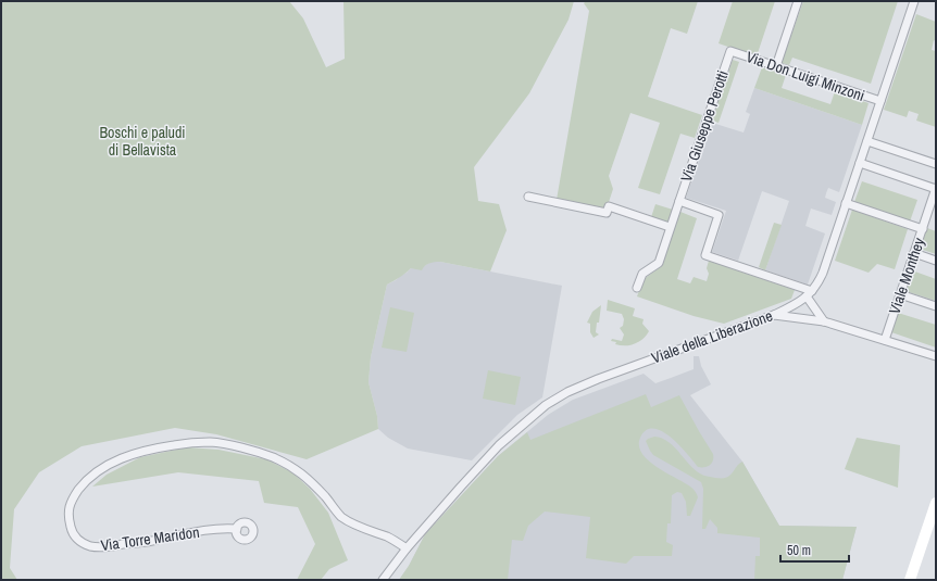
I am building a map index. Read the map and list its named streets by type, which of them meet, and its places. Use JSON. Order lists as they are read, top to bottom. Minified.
{"streets":{"street":["Via Don Luigi Minzoni","Via Giuseppe Perotti","Viale Monthey","Viale della Liberazione","Via Torre Maridon"]},"crossings":[["Via Don Luigi Minzoni","Via Giuseppe Perotti"],["Via Don Luigi Minzoni","Viale della Liberazione"],["Via Giuseppe Perotti","Viale della Liberazione"],["Viale della Liberazione","Via Torre Maridon"]],"parks":["Boschi e paludi di Bellavista"],"scale_bar":"50 m"}
